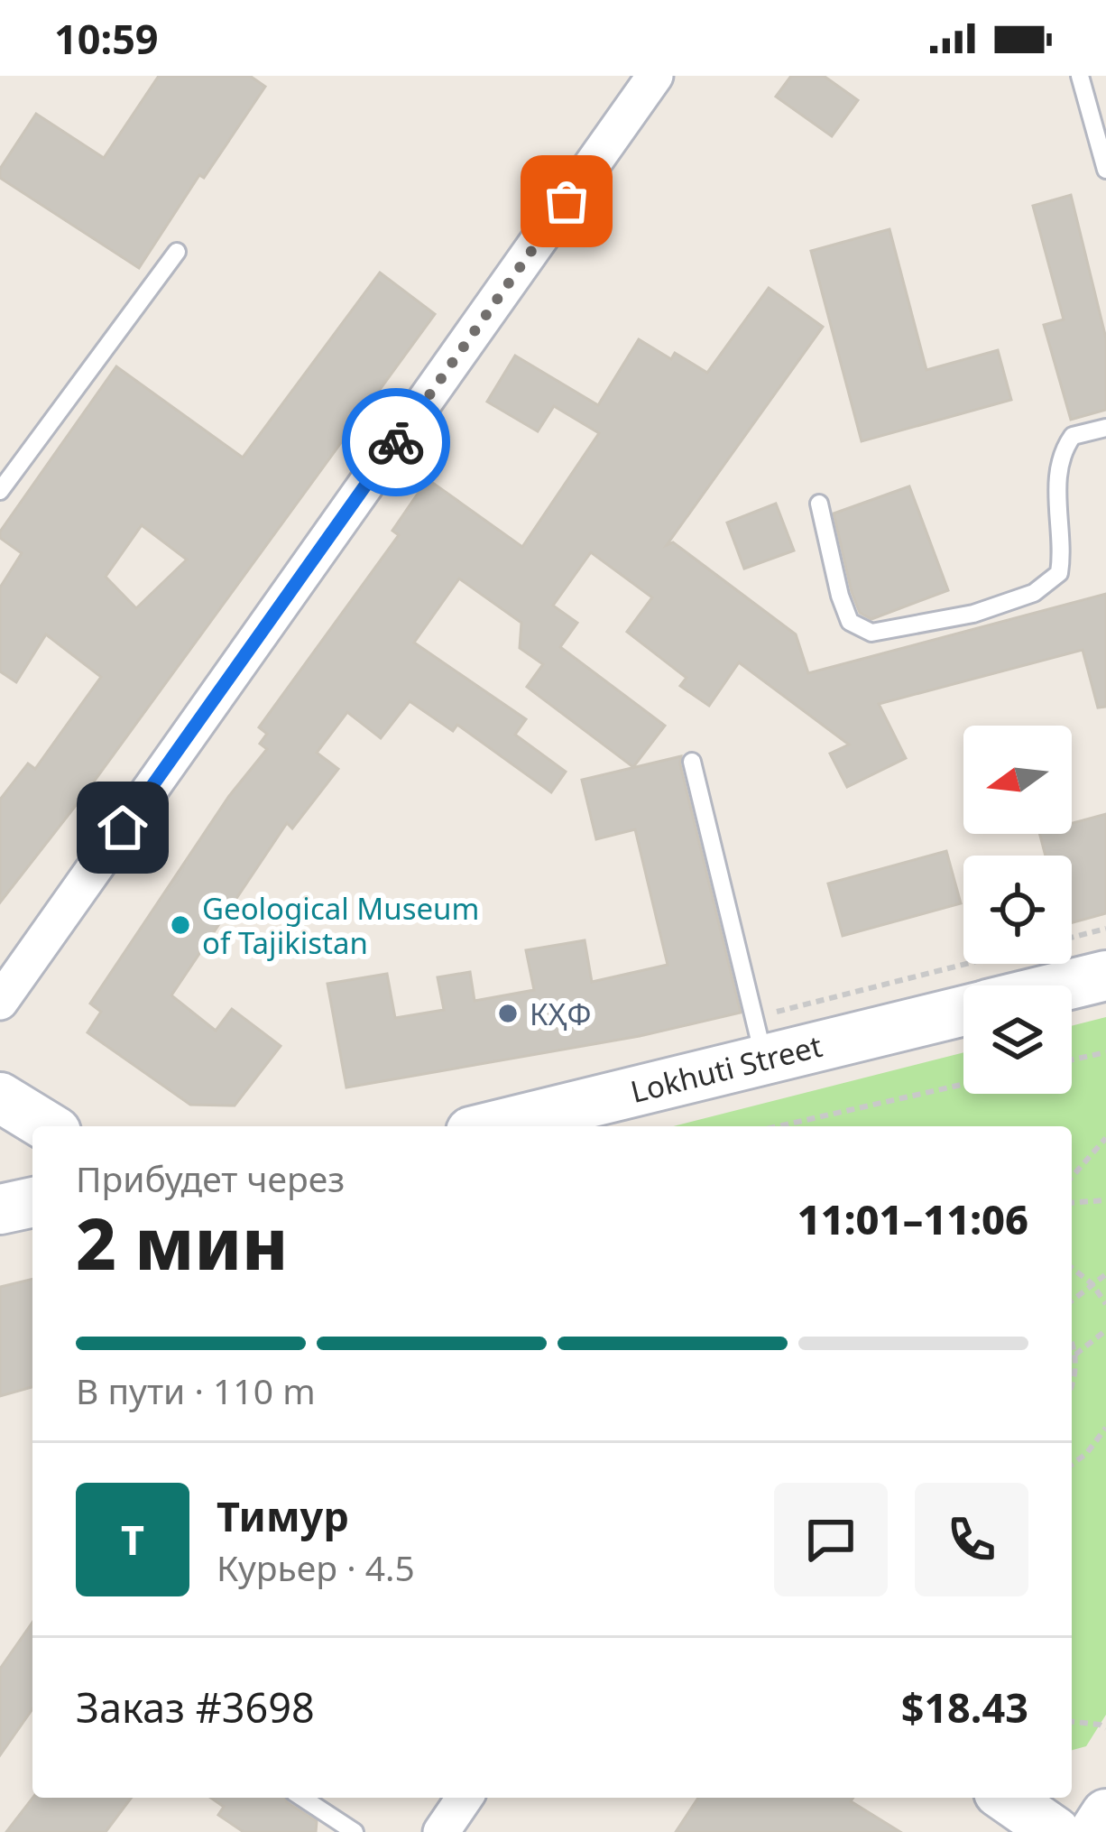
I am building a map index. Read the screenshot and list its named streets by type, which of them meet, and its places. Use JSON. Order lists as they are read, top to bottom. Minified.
{"streets":{"street":["Lokhuti Street"]},"places":["Geological Museum of Tajikistan","КҲФ"],"north":"left","page":{"status":"10:59","heading":["2 мин","Прибудет через","11:01–11:06"],"panel":["Тимур","Курьер · 4.5","Заказ #3698","$18.43"],"bar":"В пути · 110 m","round":"Т"}}
